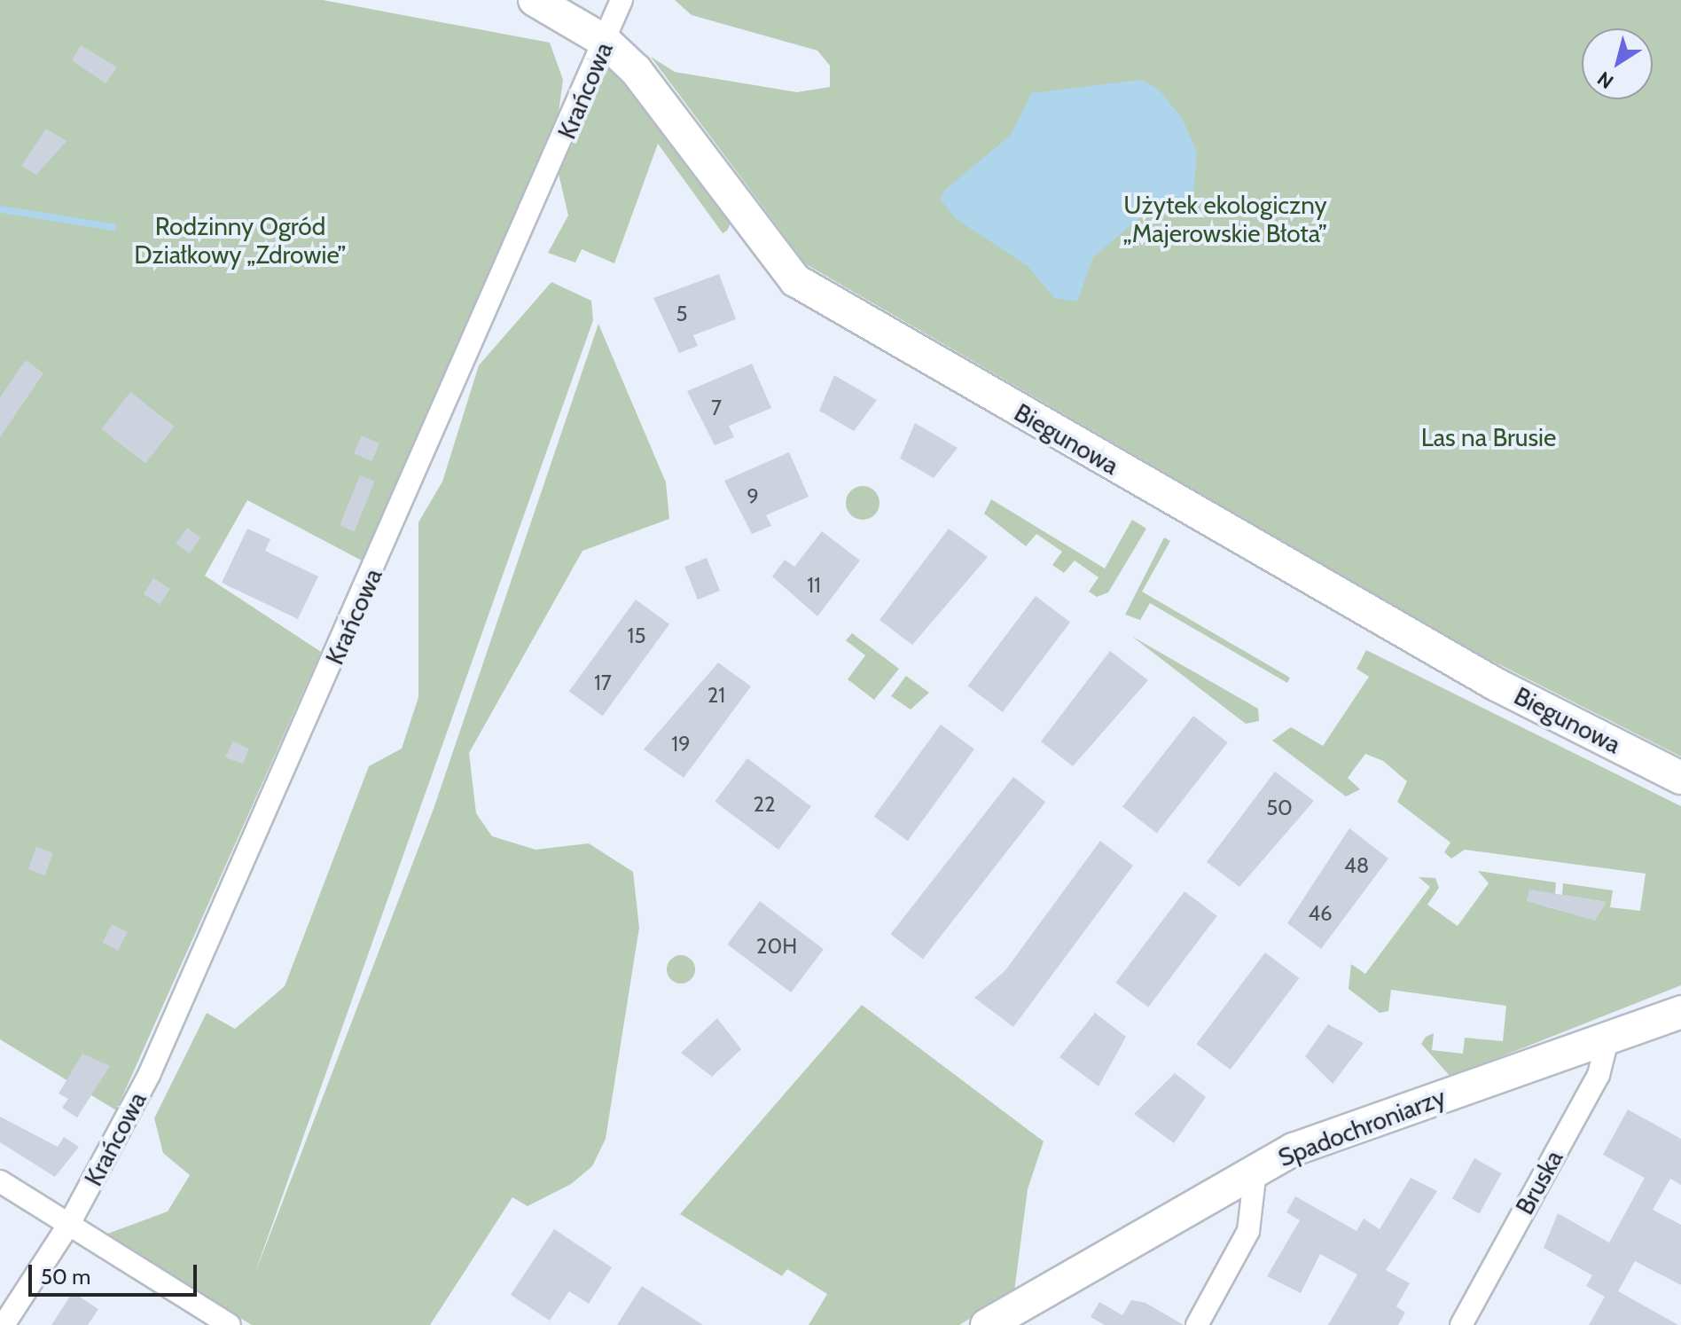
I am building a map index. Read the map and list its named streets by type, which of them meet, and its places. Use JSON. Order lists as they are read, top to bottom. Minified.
{"streets":{"street":["Krańcowa","Biegunowa","Spadochroniarzy","Bruska"]},"crossings":[["Krańcowa","Biegunowa"],["Spadochroniarzy","Bruska"]],"parks":["Użytek ekologiczny „Majerowskie Błota”","Rodzinny Ogród Działkowy „Zdrowie”","Las na Brusie"],"house_numbers":["5","7","9","11","15","17","21","19","22","50","48","46","20H"],"scale_bar":"50 m","north":"bottom left"}
